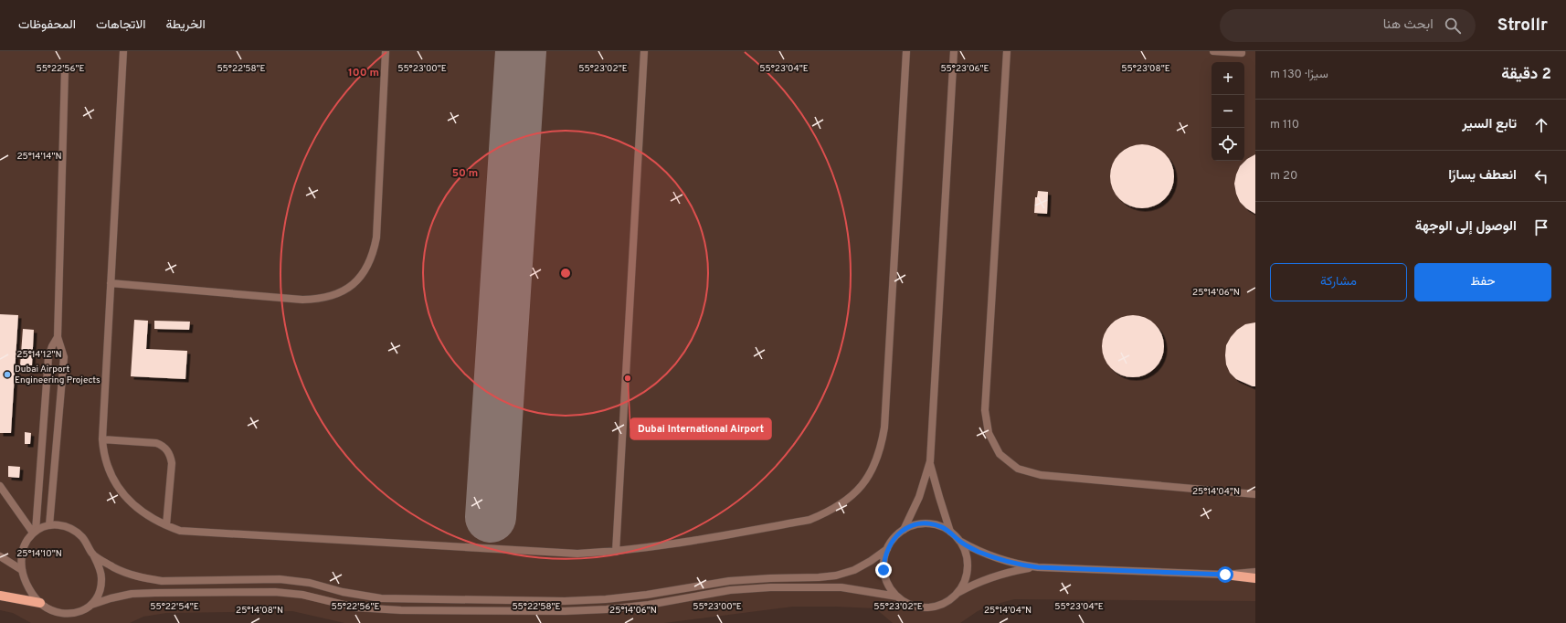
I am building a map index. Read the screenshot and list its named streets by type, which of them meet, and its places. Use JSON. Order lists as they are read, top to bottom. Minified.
{"places":["Dubai Airport Engineering Projects","Dubai International Airport"],"page":{"header":"Strollr","search":"ابحث هنا","nav":["الخريطة","الاتجاهات","المحفوظات"],"heading":["2 دقيقة","سيرًا · 130 m"],"map_buttons":["+","−"],"list":[["تابع السير","110 m"],["انعطف يسارًا","20 m"],"الوصول إلى الوجهة"],"buttons":["حفظ","مشاركة"]},"coordinates":["55°22'56\"E","55°22'58\"E","55°23'00\"E","55°23'02\"E","55°23'04\"E","55°23'06\"E","55°23'08\"E","25°14'14\"N","25°14'06\"N","25°14'12\"N","25°14'04\"N","25°14'10\"N","55°22'54\"E","25°14'08\"N"],"rings":["100 m","50 m"]}
